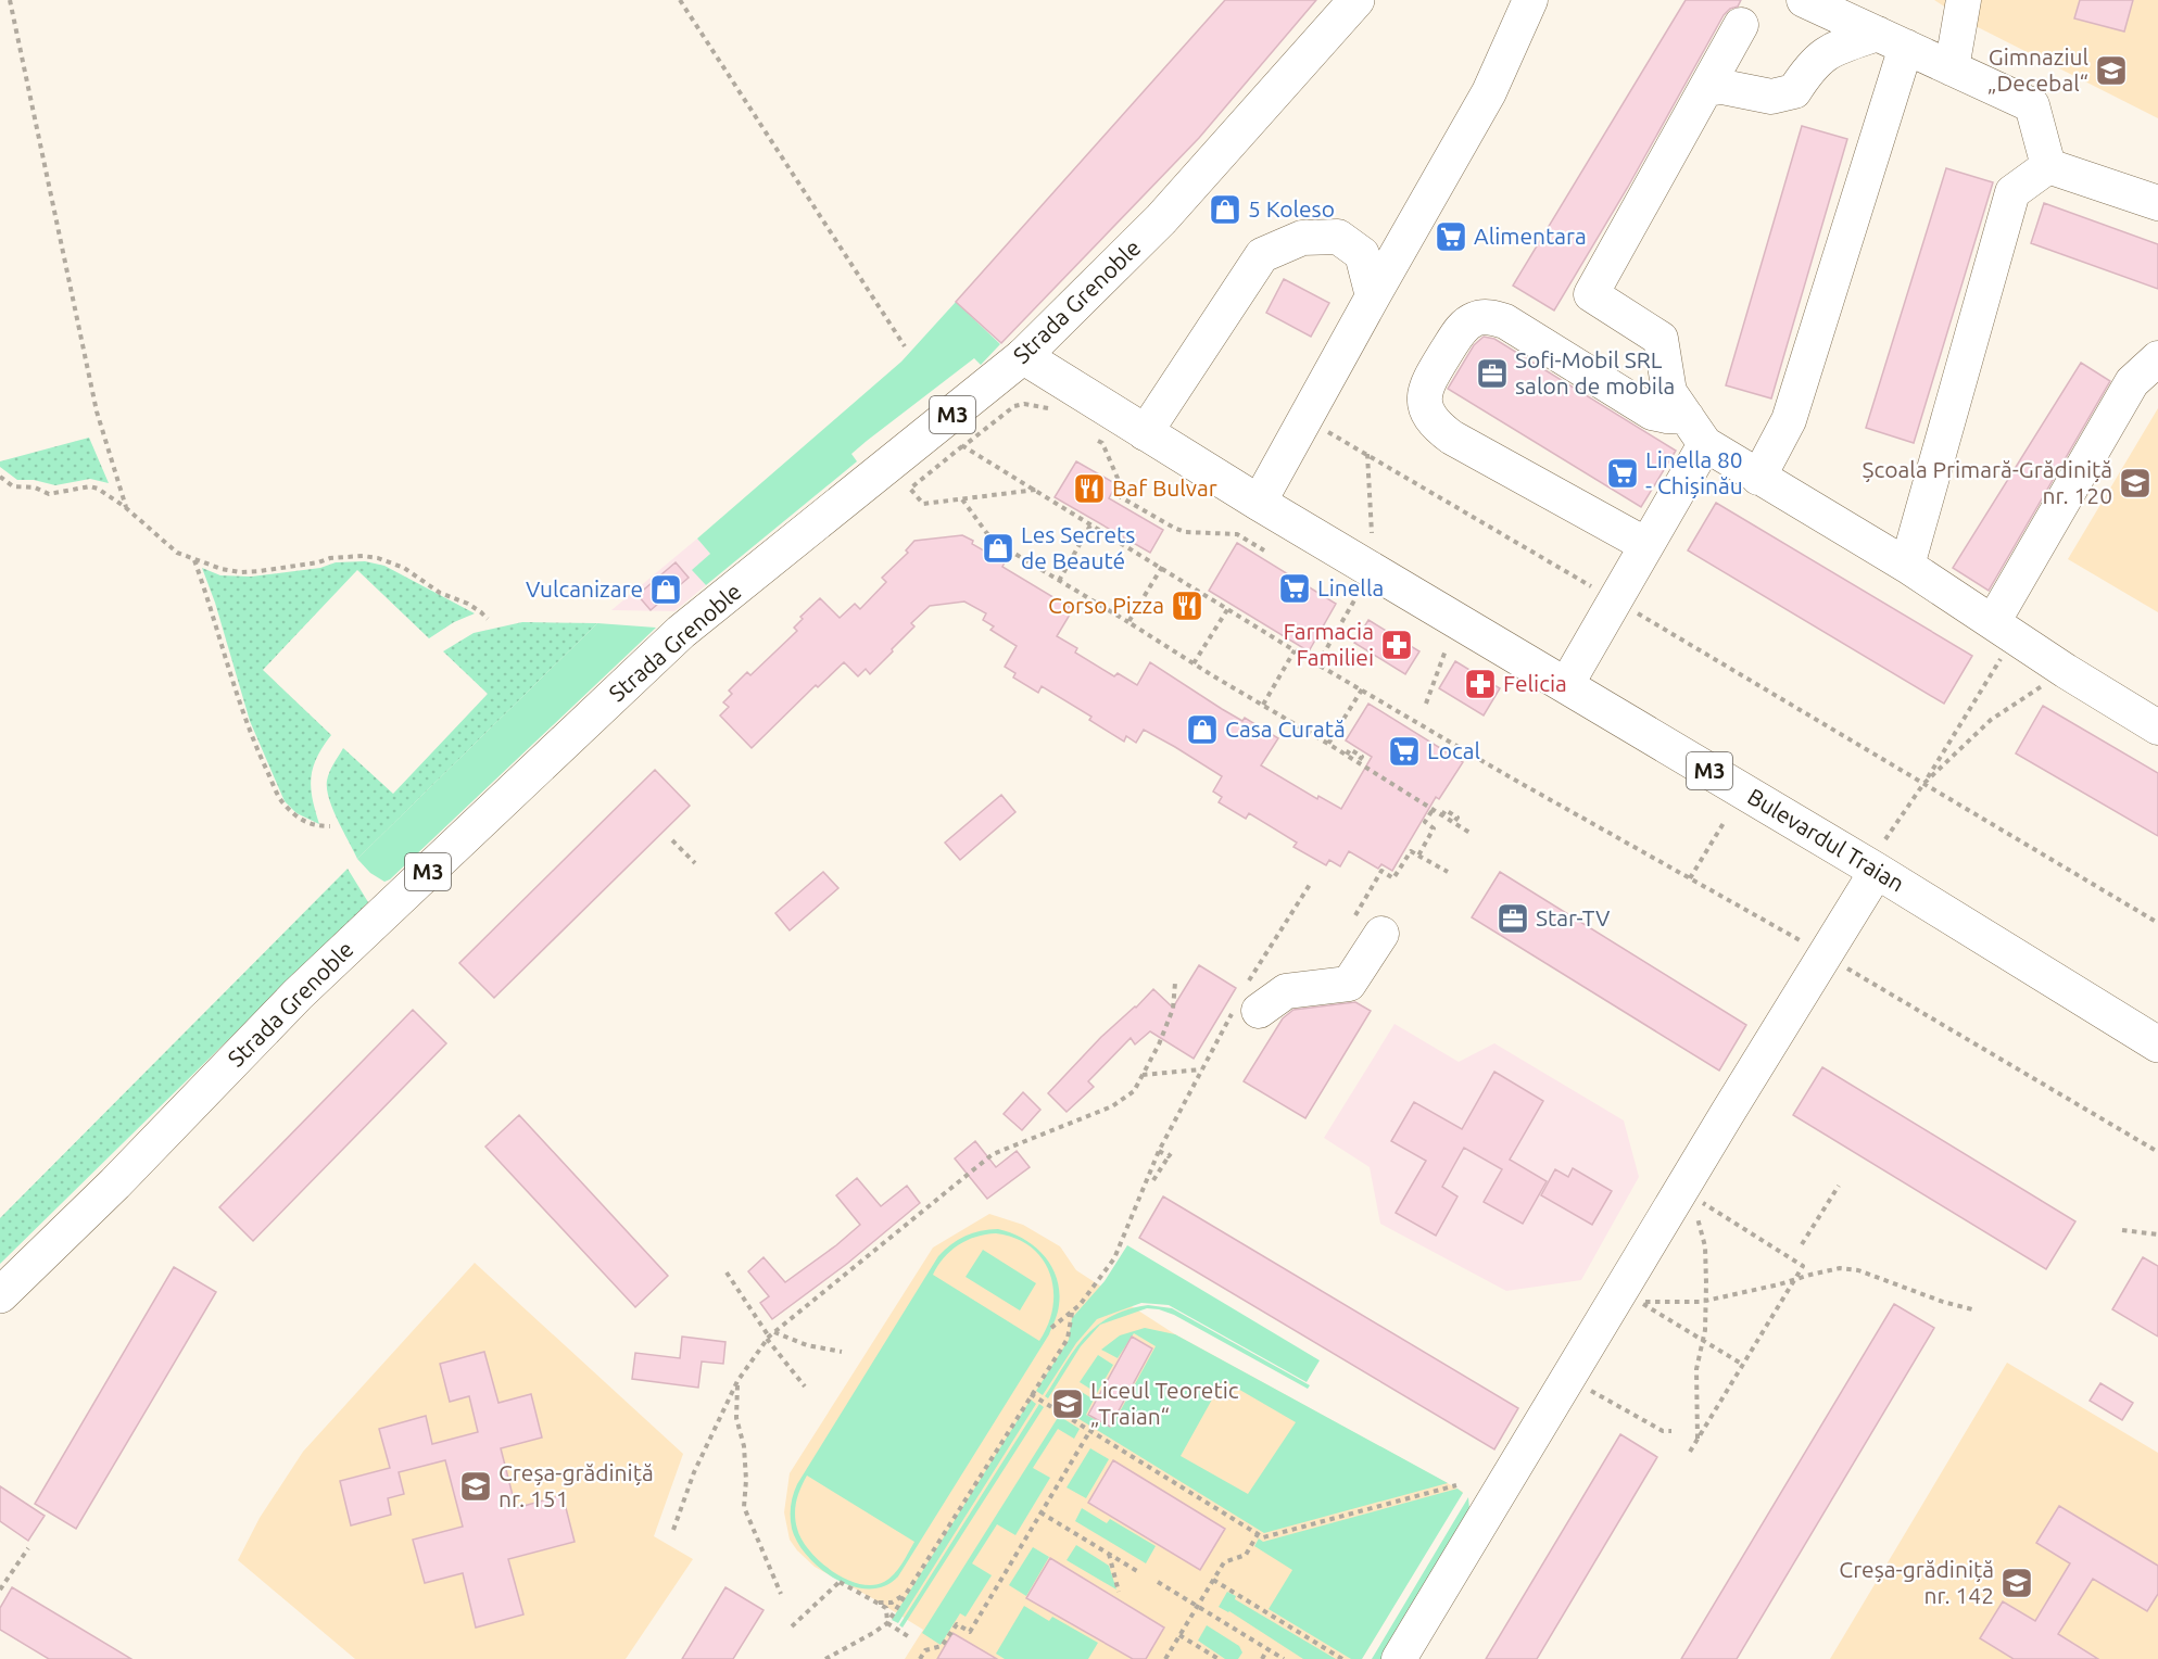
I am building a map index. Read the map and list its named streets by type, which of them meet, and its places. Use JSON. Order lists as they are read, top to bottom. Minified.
{"streets":{"main road":["Strada Grenoble","M3","Bulevardul Traian"]},"crossings":[["Strada Grenoble","Bulevardul Traian"]],"places":{"school or university":["Gimnaziul „Decebal“","Școala Primară-Grădiniță nr. 120","Liceul Teoretic „Traian“","Creșa-grădiniță nr. 151","Creșa-grădiniță nr. 142"],"shop":["5 Koleso","Les Secrets de Beauté","Vulcanizare","Casa Curată"],"supermarket":["Alimentara","Linella 80 - Chișinău","Linella","Local"],"office":["Sofi-Mobil SRL salon de mobila","Star-TV"],"restaurant":["Baf Bulvar","Corso Pizza"],"pharmacy":["Farmacia Familiei","Felicia"]}}
